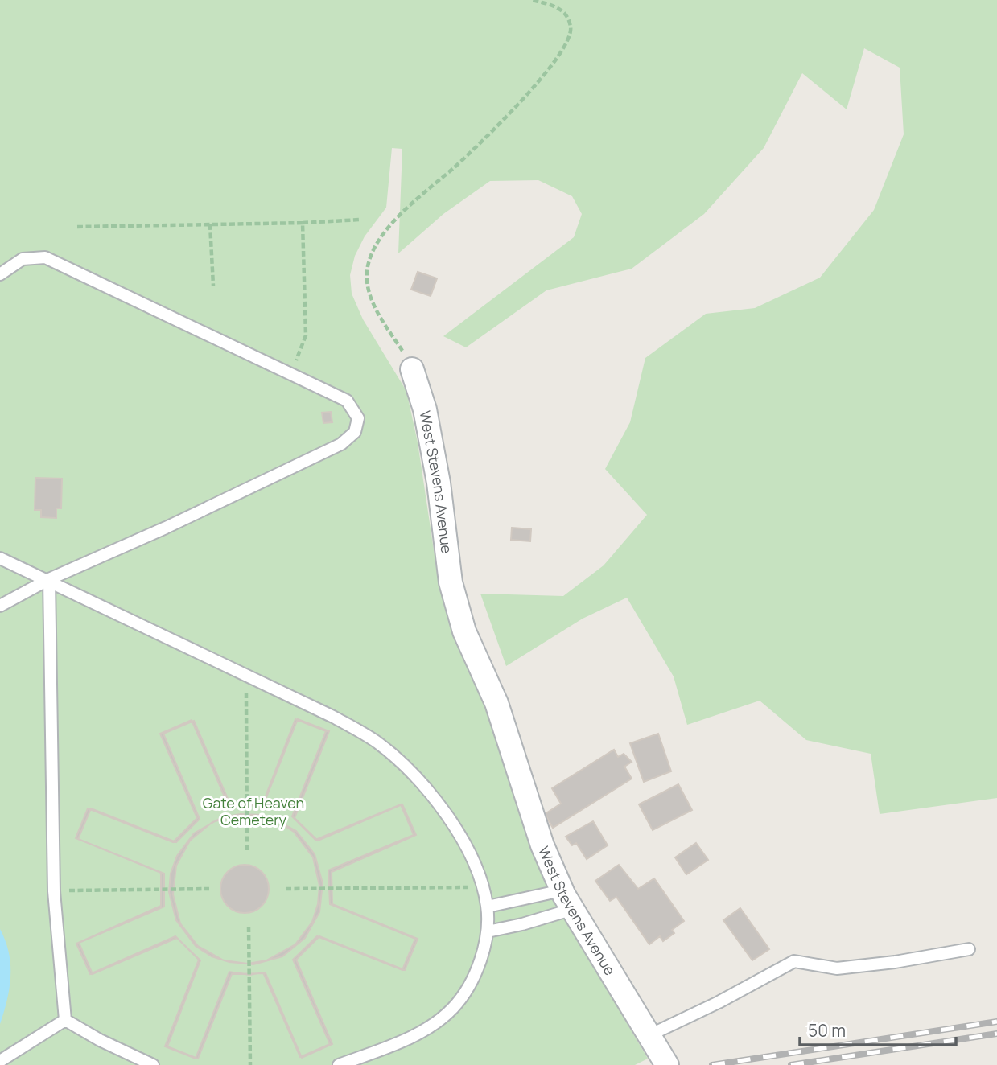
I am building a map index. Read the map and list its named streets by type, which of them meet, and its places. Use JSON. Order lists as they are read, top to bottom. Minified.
{"streets":{"street":["West Stevens Avenue"]},"parks":["Gate of Heaven Cemetery"],"scale_bar":"50 m"}
